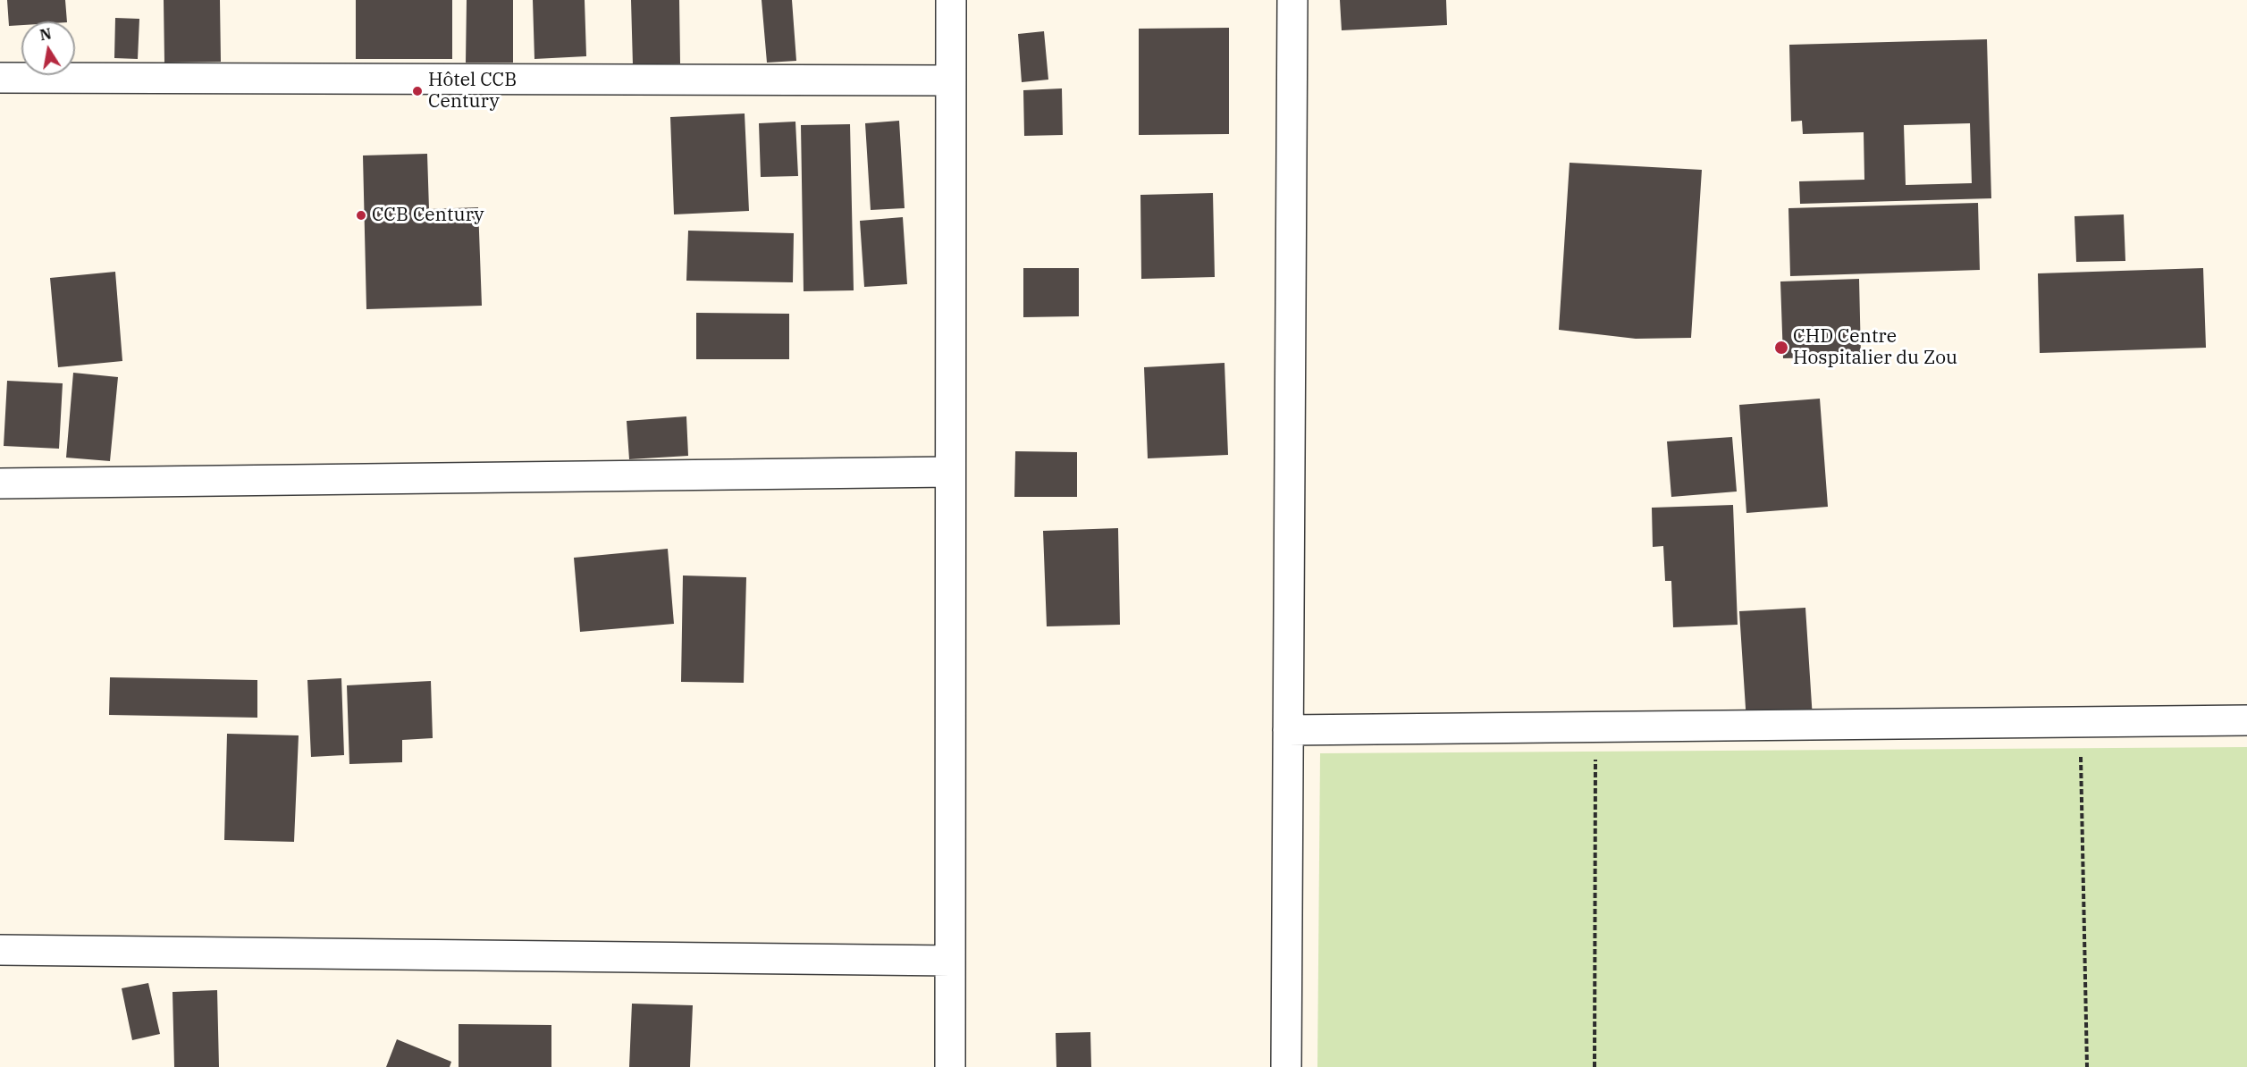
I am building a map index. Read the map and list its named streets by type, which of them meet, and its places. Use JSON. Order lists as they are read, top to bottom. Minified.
{"places":["Hôtel CCB Century","CCB Century","CHD Centre Hospitalier du Zou"],"north":"top"}
